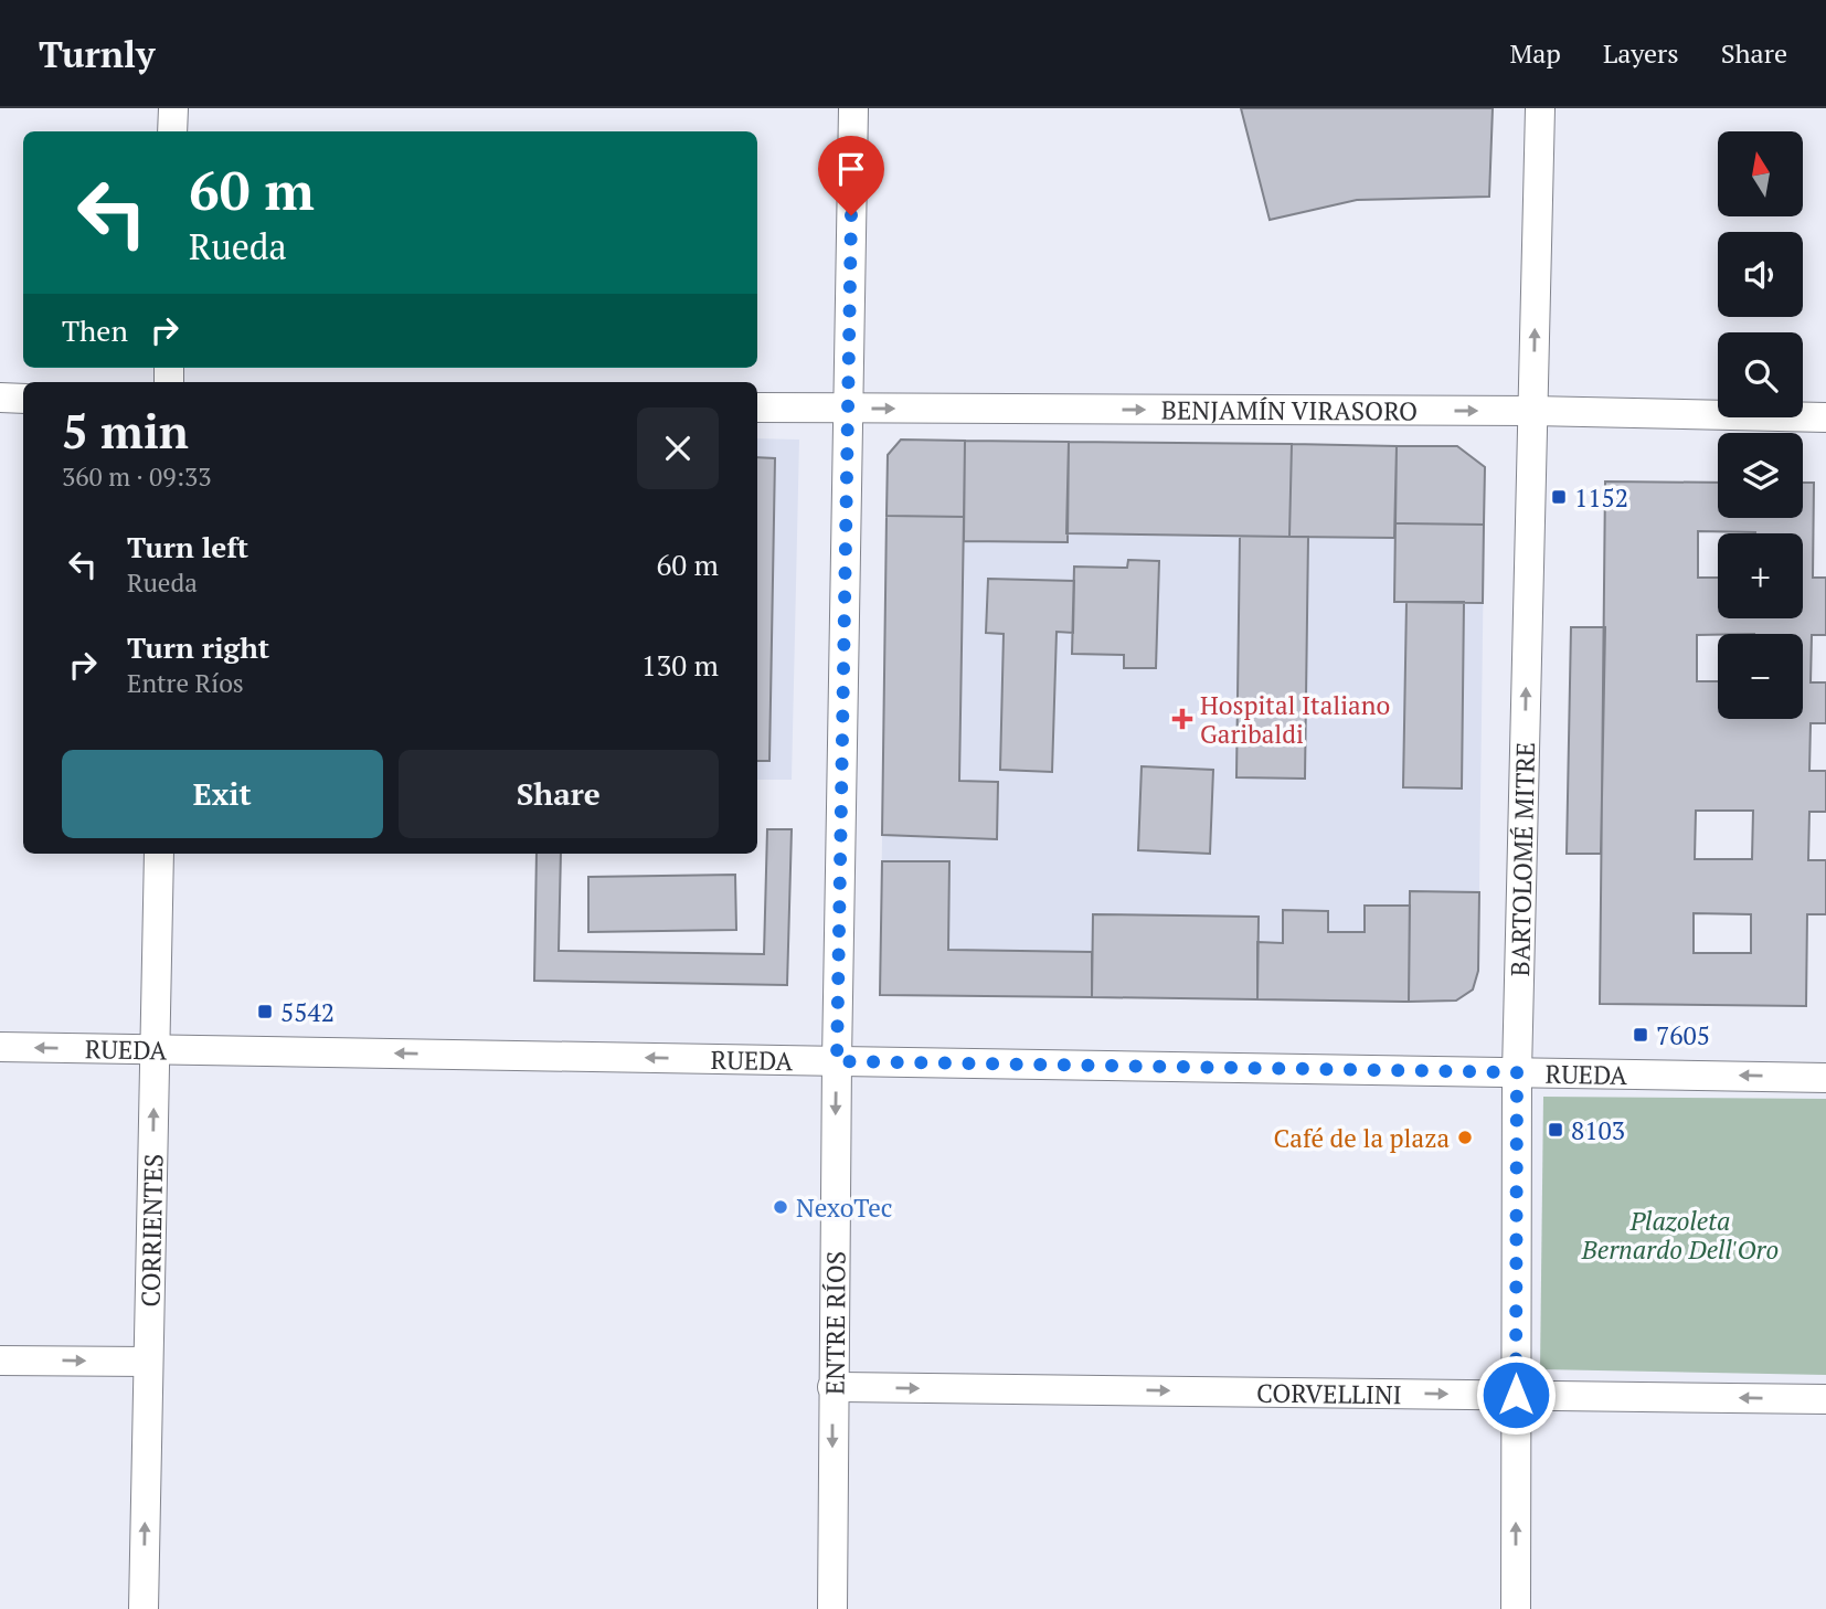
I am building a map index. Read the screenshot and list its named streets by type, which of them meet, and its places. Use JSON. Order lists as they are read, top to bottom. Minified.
{"streets":{"street":["BENJAMÍN VIRASORO","BARTOLOMÉ MITRE","RUEDA","CORRIENTES","ENTRE RÍOS","CORVELLINI"]},"crossings":[["BENJAMÍN VIRASORO","BARTOLOMÉ MITRE"],["BENJAMÍN VIRASORO","ENTRE RÍOS"],["BARTOLOMÉ MITRE","RUEDA"],["BARTOLOMÉ MITRE","CORVELLINI"],["RUEDA","CORRIENTES"],["RUEDA","ENTRE RÍOS"],["ENTRE RÍOS","CORVELLINI"]],"one_way":["BENJAMÍN VIRASORO","BARTOLOMÉ MITRE","RUEDA","CORRIENTES","ENTRE RÍOS"],"parks":["Plazoleta Bernardo Dell'Oro"],"places":{"transit":["1152","5542","7605","8103"],"health":["Hospital Italiano Garibaldi"],"other":["Café de la plaza","NexoTec"]},"north":"top","page":{"header":"Turnly","nav":["Map","Layers","Share"],"map_buttons":["+","−"],"turn":["60 m","Rueda"],"then":"Then","heading":["5 min","360 m · 09:33"],"list":[{"name":"Turn left","note":"Rueda","value":"60 m"},{"name":"Turn right","note":"Entre Ríos","value":"130 m"}],"buttons":["Exit","Share"]}}
